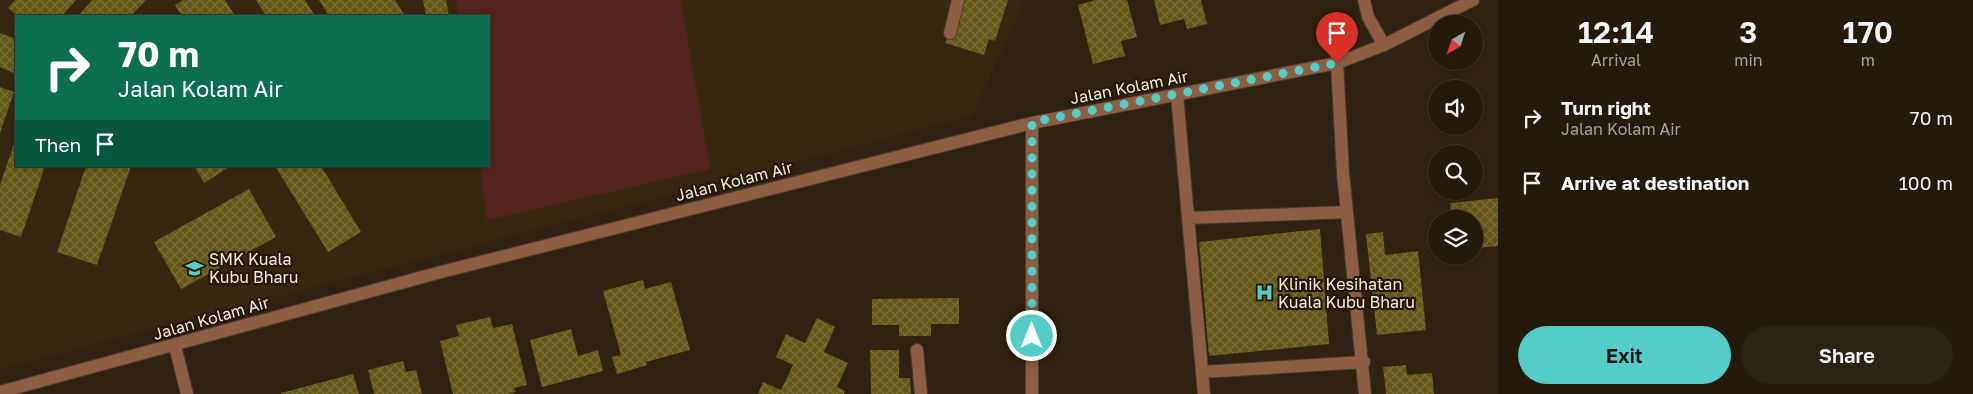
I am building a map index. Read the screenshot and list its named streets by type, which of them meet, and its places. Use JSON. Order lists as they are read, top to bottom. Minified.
{"streets":{"street":["Jalan Kolam Air"]},"places":{"school or university":["SMK Kuala Kubu Bharu"],"hospital":["Klinik Kesihatan Kuala Kubu Bharu"]},"north":"bottom left","page":{"eta":["12:14","Arrival","3","min","170","m"],"turn":["70 m","Jalan Kolam Air"],"list":[{"name":"Turn right","note":"Jalan Kolam Air","value":"70 m"},{"name":"Arrive at destination","value":"100 m"}],"then":"Then","buttons":["Exit","Share"]}}
